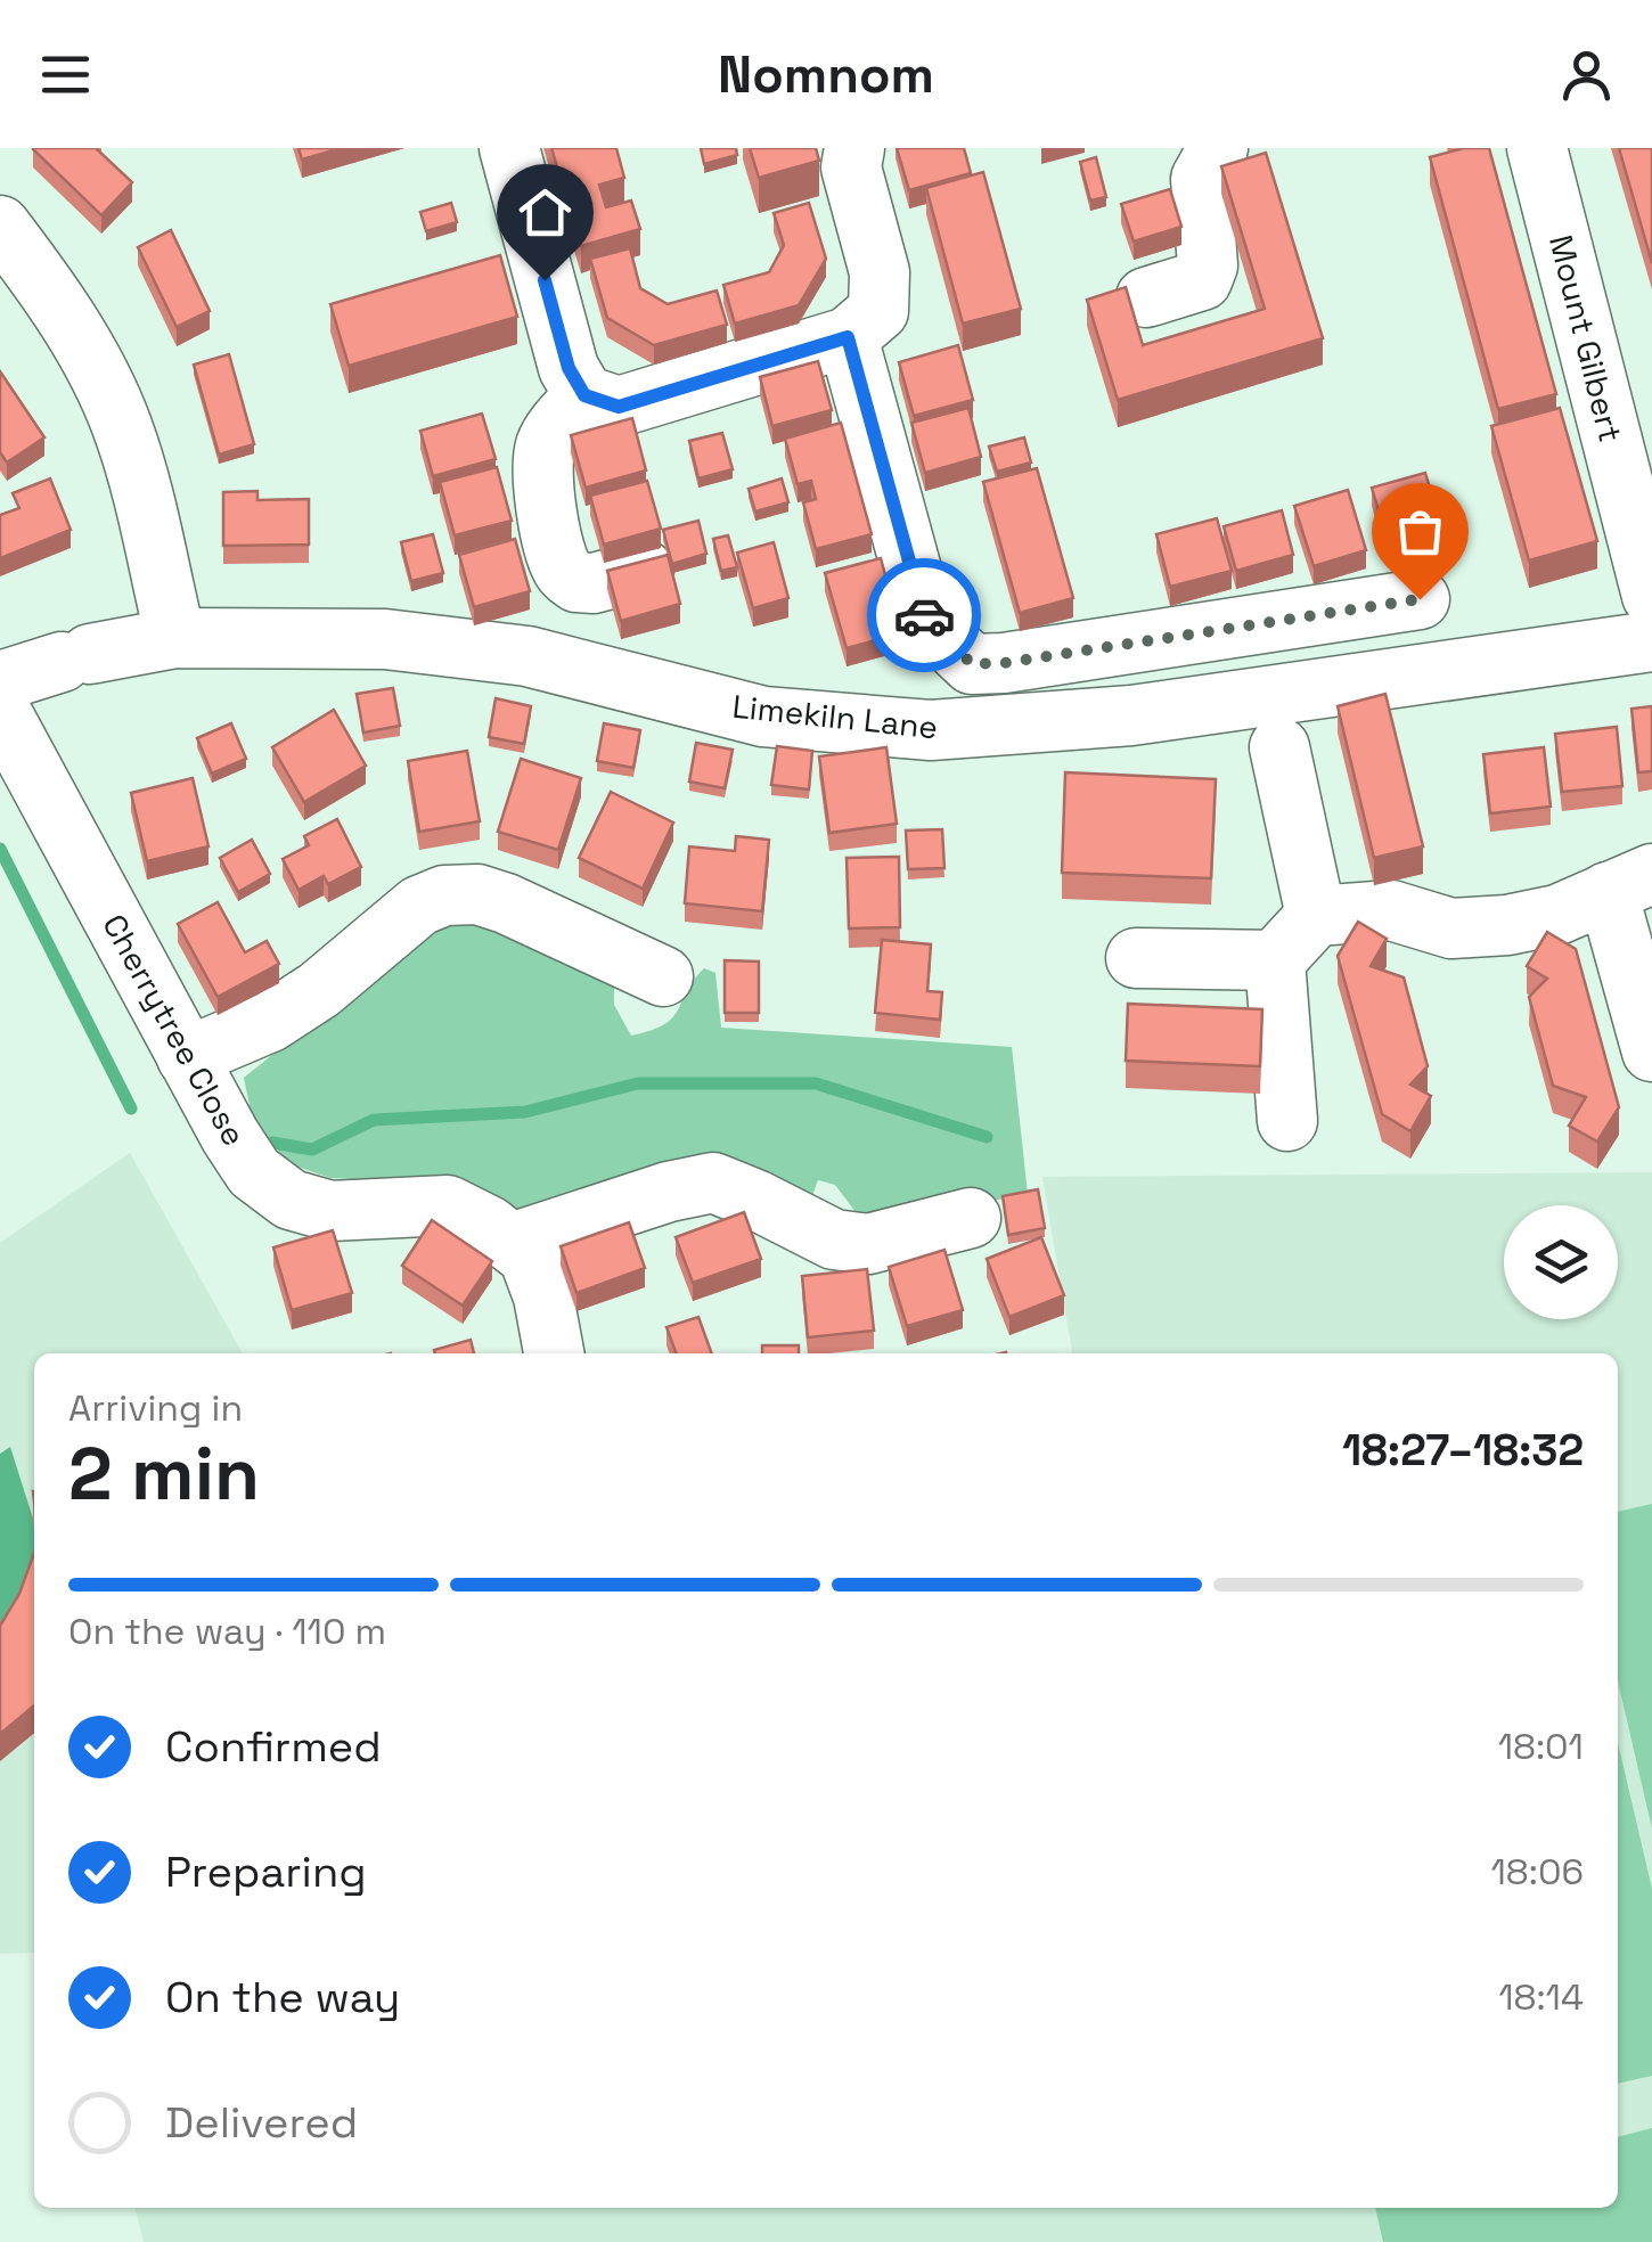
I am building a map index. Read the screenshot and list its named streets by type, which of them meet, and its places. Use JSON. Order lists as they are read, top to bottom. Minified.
{"streets":{"street":["Mount Gilbert","Limekiln Lane","Cherrytree Close"]},"page":{"header":"Nomnom","heading":["2 min","Arriving in","18:27–18:32"],"bar":"On the way · 110 m","list":[["Confirmed","18:01"],["Preparing","18:06"],["On the way","18:14"],"Delivered"]}}
